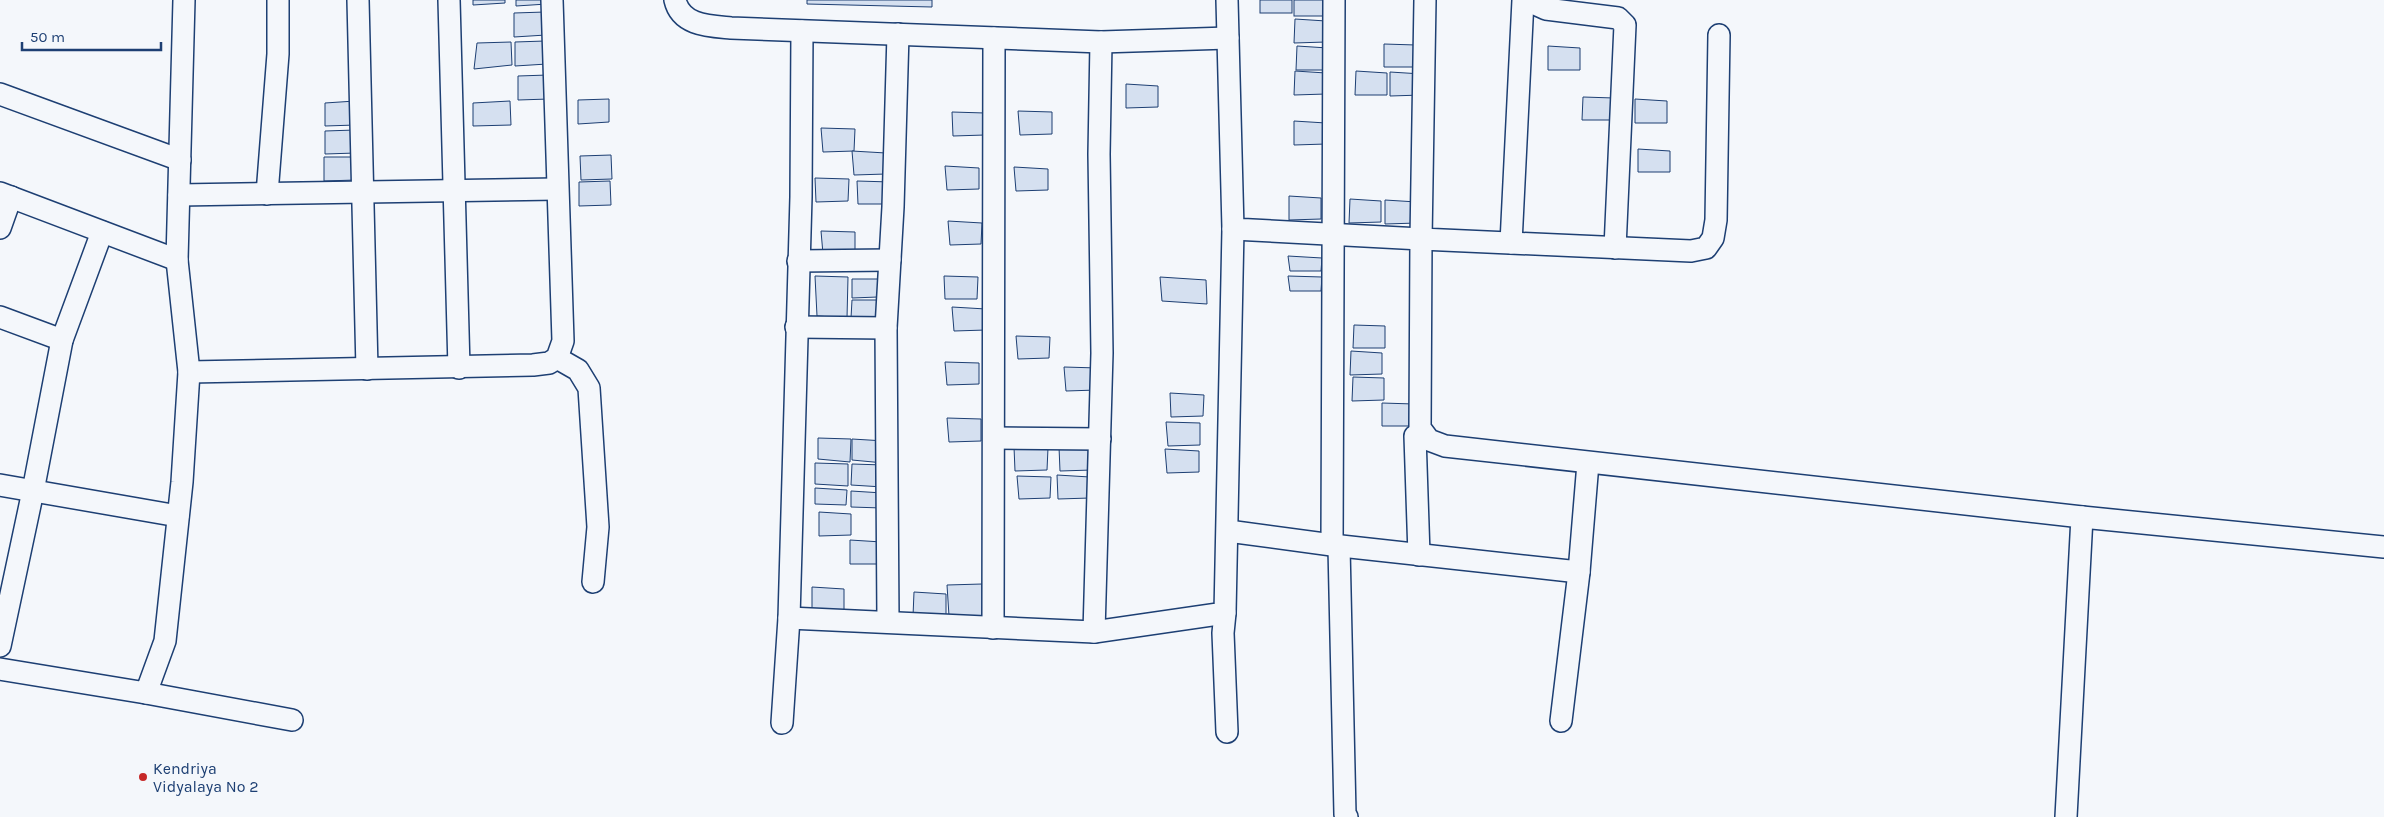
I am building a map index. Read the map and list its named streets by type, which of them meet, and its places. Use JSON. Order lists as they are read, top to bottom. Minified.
{"places":["Kendriya Vidyalaya No 2"],"scale_bar":"50 m"}
